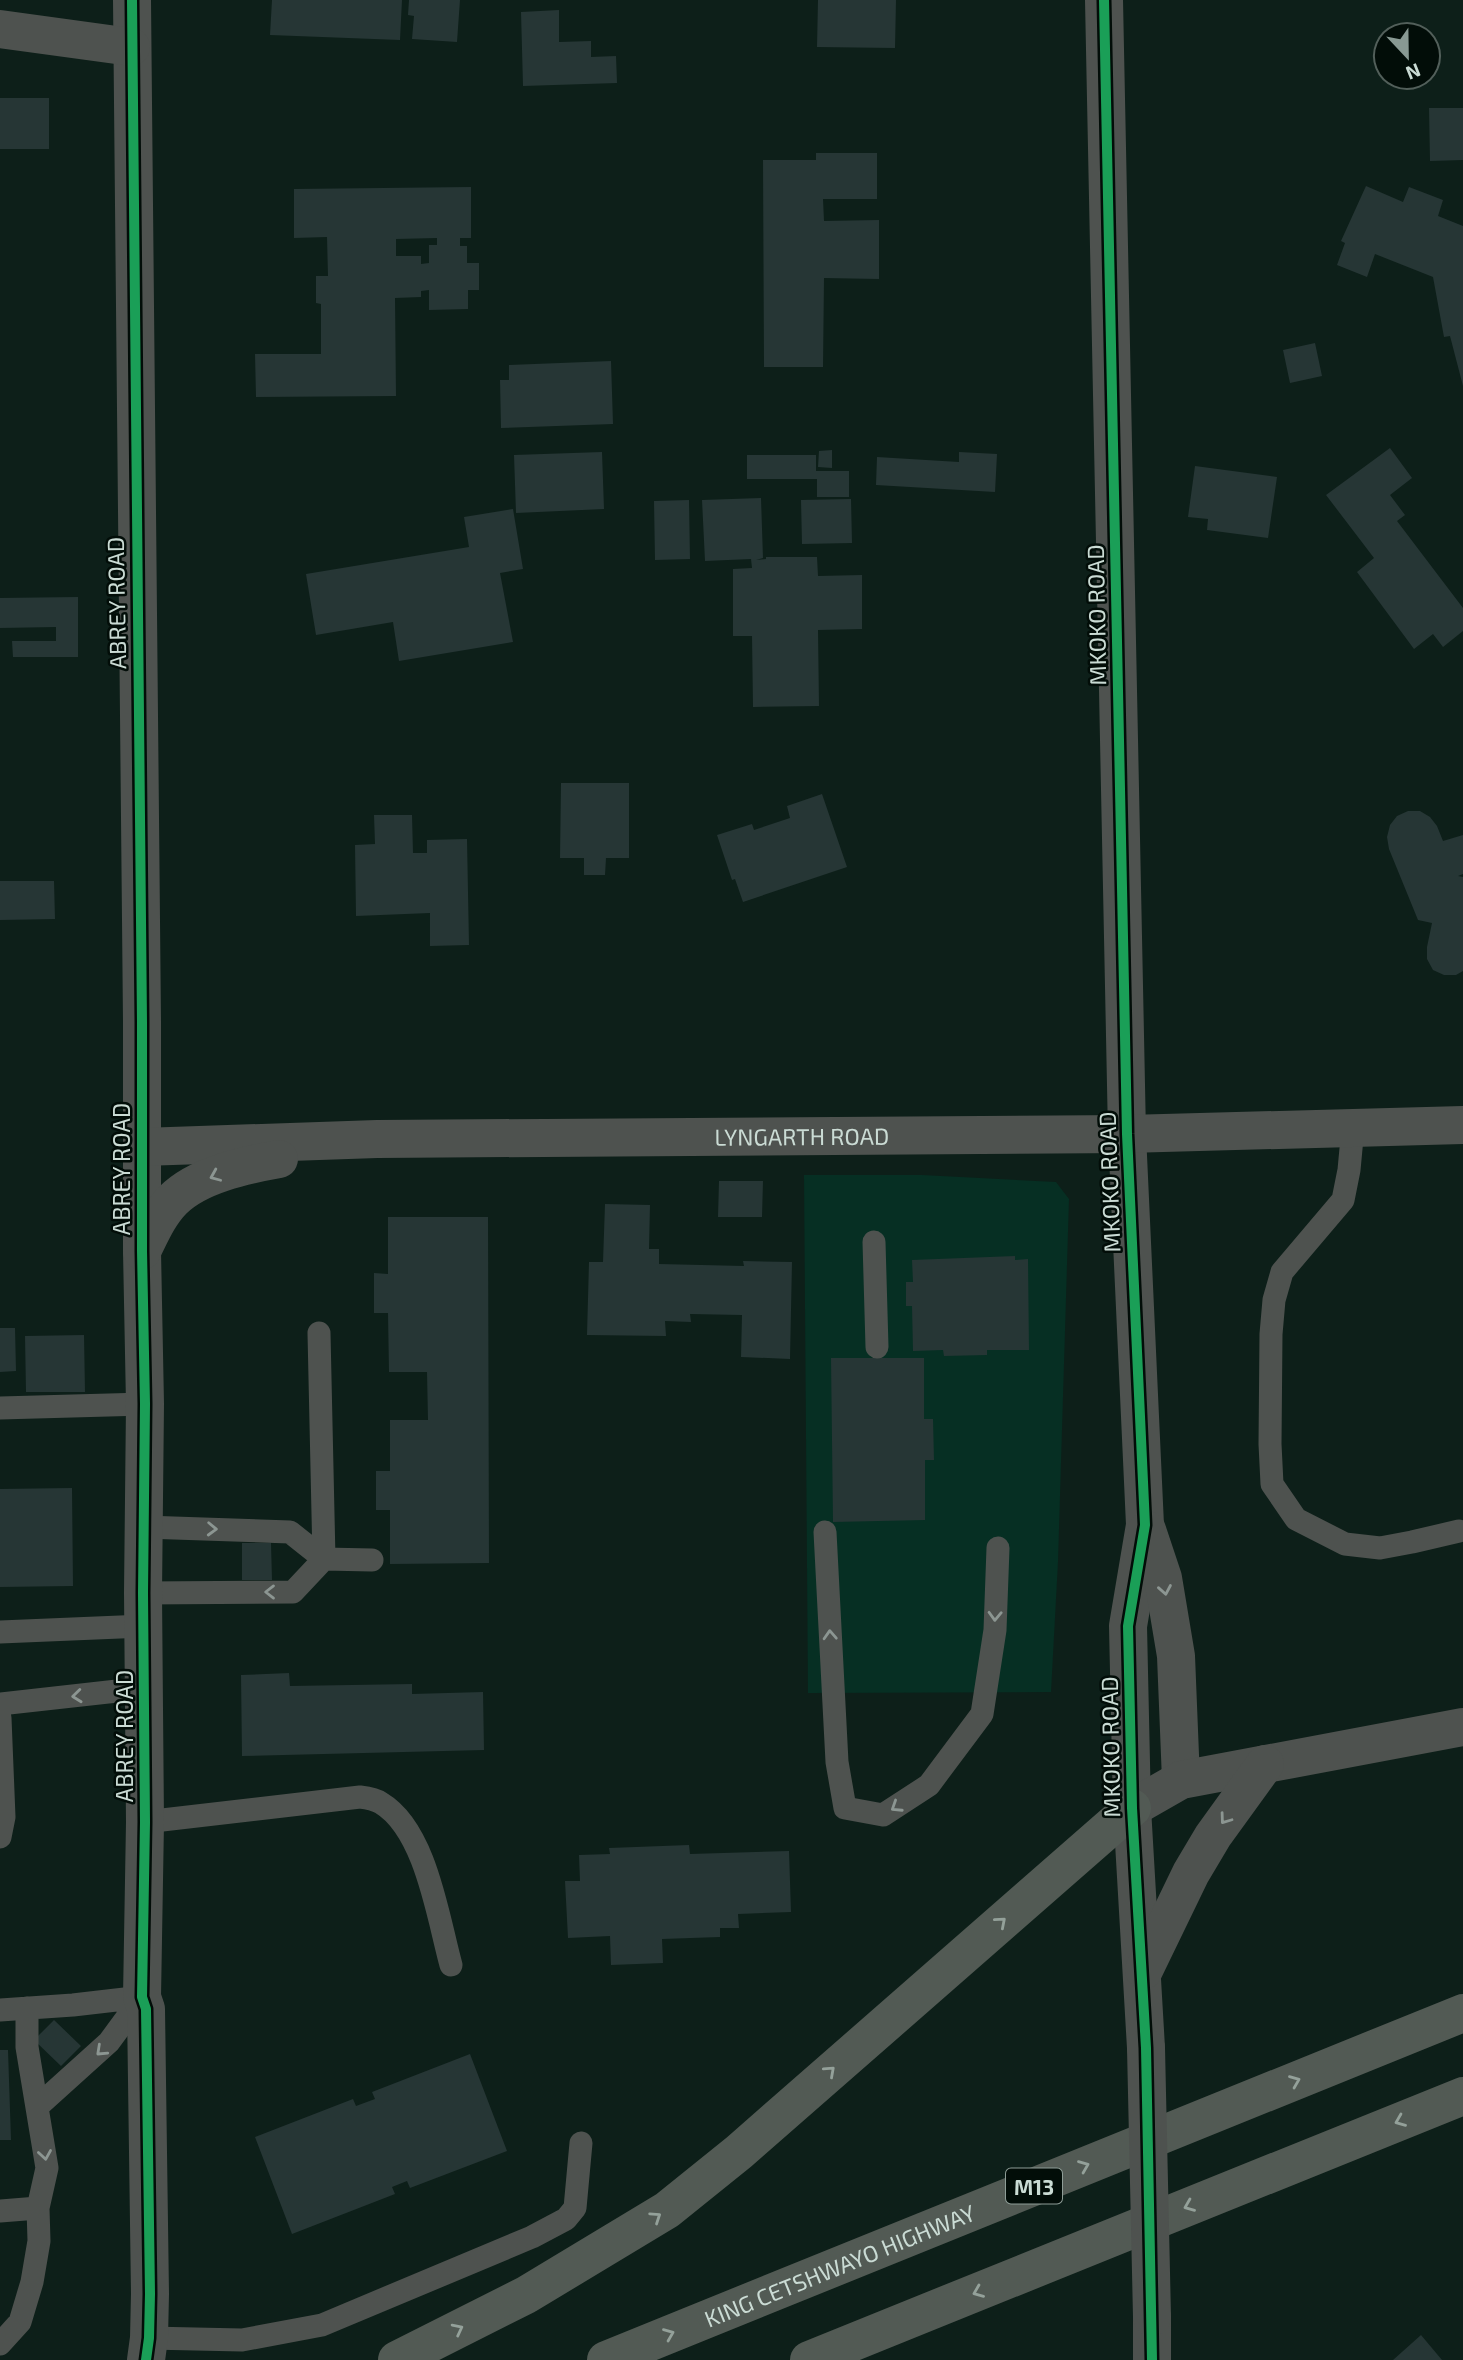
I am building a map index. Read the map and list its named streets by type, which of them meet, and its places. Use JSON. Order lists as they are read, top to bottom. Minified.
{"streets":{"highway":["M13","KING CETSHWAYO HIGHWAY"],"street":["ABREY ROAD","MKOKO ROAD","LYNGARTH ROAD"]},"crossings":[["ABREY ROAD","LYNGARTH ROAD"],["MKOKO ROAD","LYNGARTH ROAD"]],"north":"bottom"}
